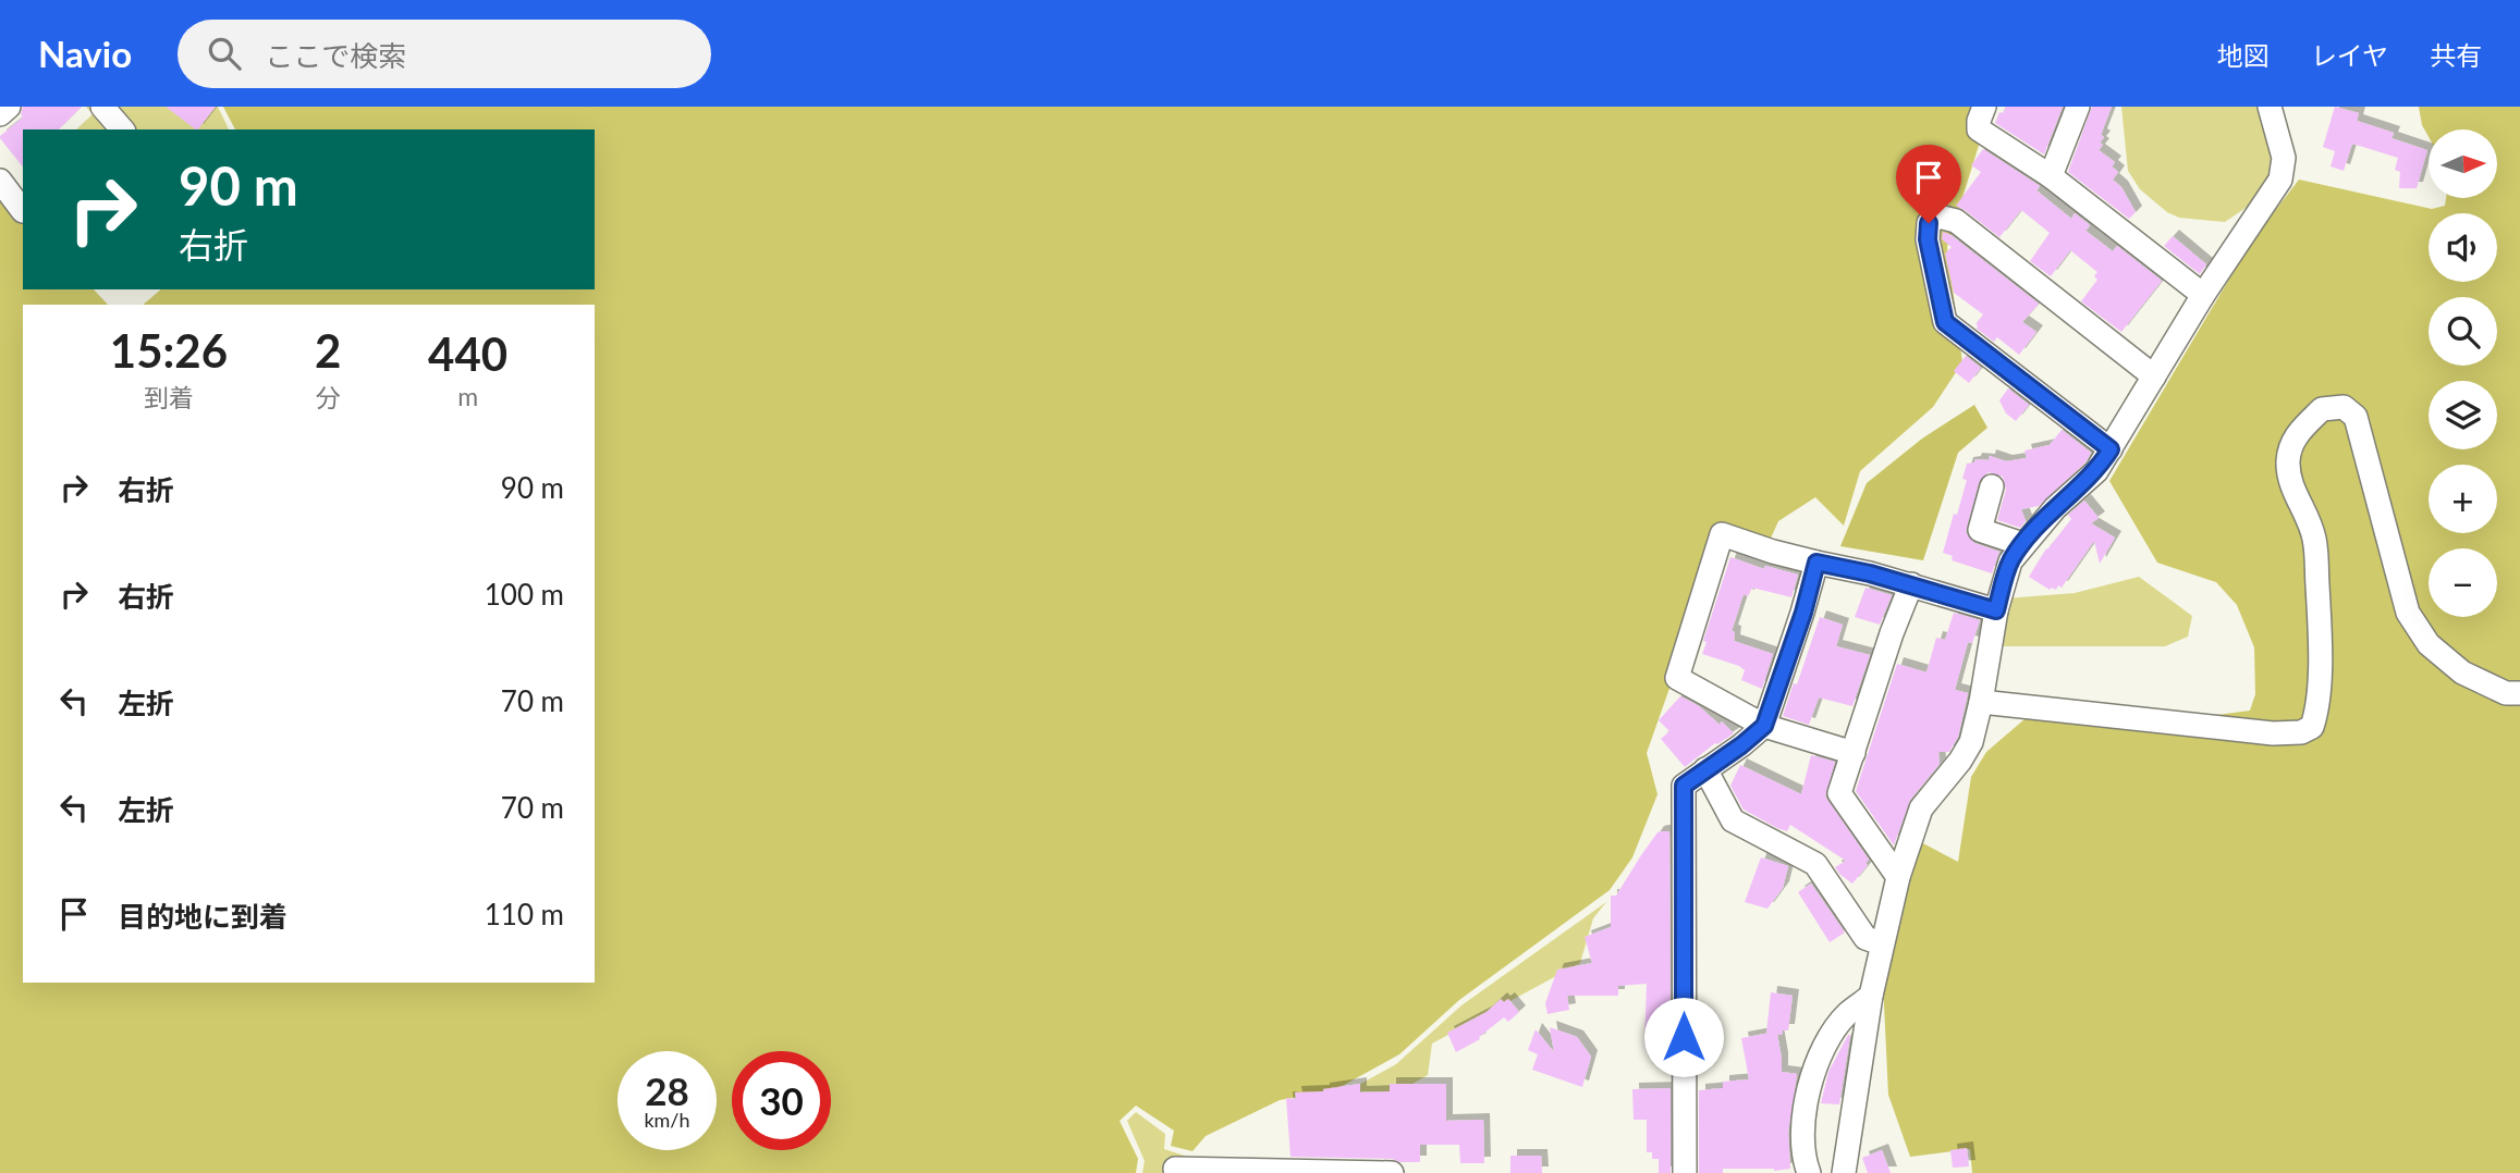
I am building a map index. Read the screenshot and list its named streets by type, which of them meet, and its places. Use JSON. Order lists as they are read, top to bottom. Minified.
{"north":"right","page":{"header":"Navio","search":"ここで検索","nav":["地図","レイヤ","共有"],"map_buttons":["+","−"],"turn":["90 m","右折"],"eta":["15:26","到着","2","分","440","m"],"list":[{"name":"右折","value":"90 m"},{"name":"右折","value":"100 m"},{"name":"左折","value":"70 m"},{"name":"左折","value":"70 m"},{"name":"目的地に到着","value":"110 m"}],"speed":"28 km/h","limit":"30"}}
